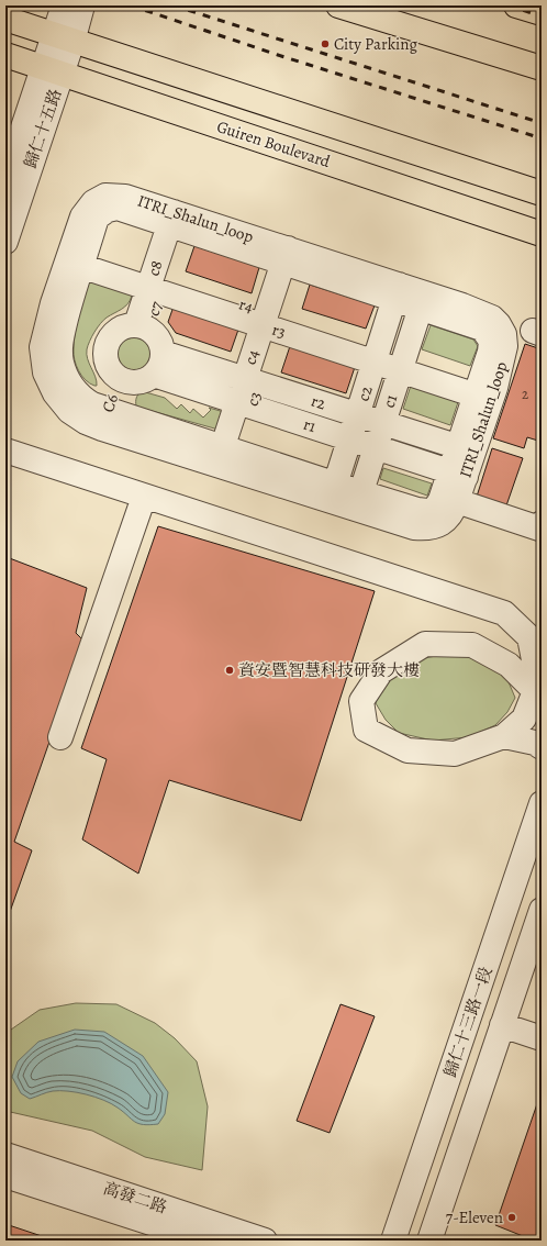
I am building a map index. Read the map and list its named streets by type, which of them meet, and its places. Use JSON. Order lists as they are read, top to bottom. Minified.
{"streets":{"main road":["Guiren Boulevard"],"street":["歸仁十五路","ITRI_Shalun_loop","c8","c7","r3","c4","c2","c3","c1","r2","r1","歸仁十三路一段","高發二路"]},"crossings":[["歸仁十五路","Guiren Boulevard"],["ITRI_Shalun_loop","c8"],["ITRI_Shalun_loop","r3"],["ITRI_Shalun_loop","c4"],["ITRI_Shalun_loop","c2"],["ITRI_Shalun_loop","c3"],["ITRI_Shalun_loop","c1"],["ITRI_Shalun_loop","r2"],["ITRI_Shalun_loop","r1"],["c8","c7"],["c8","r3"],["c7","r3"],["c7","r2"],["c7","r1"],["r3","c2"],["r3","c3"],["r3","c1"],["c4","c3"],["c4","r2"],["c4","r1"],["c2","r2"],["c2","r1"],["c3","r2"],["c1","r2"],["c1","r1"],["r2","r1"]],"places":["City Parking","資安暨智慧科技研發大樓","7-Eleven"],"house_numbers":["2"]}
